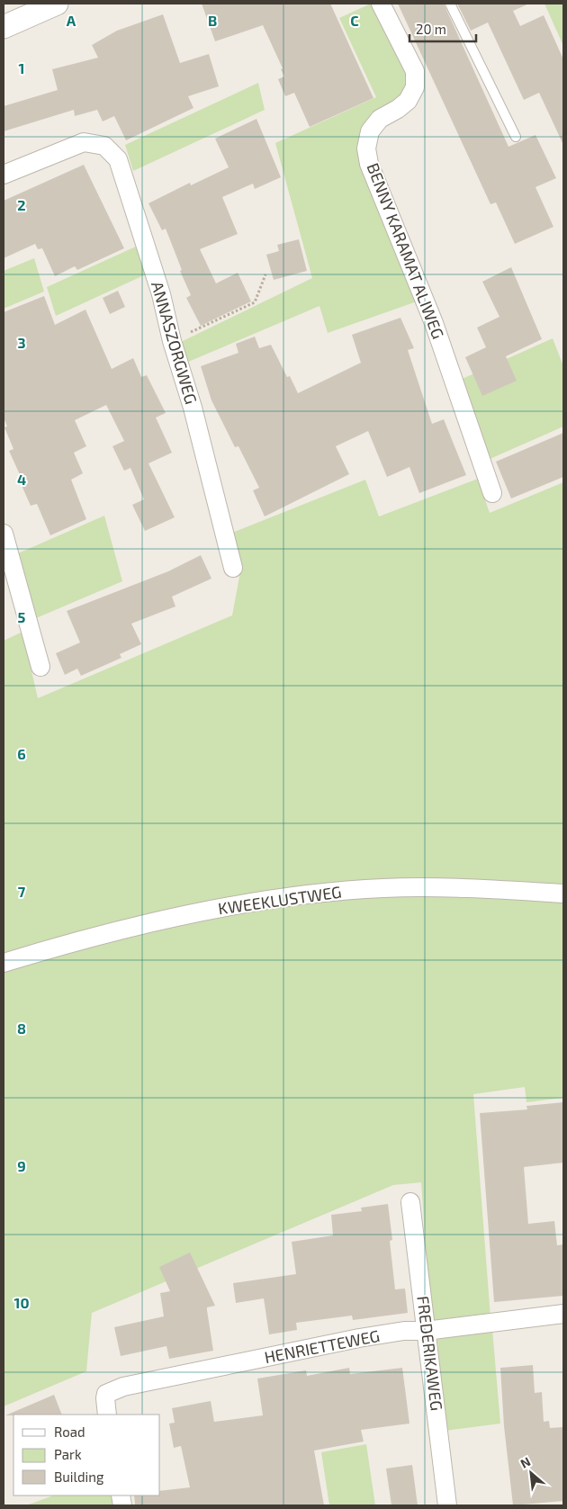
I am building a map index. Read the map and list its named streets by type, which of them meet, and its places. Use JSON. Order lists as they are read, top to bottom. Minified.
{"streets":{"street":["BENNY KARAMAT ALIWEG","ANNASZORGWEG","KWEEKLUSTWEG","HENRIETTEWEG","FREDERIKAWEG"]},"crossings":[["HENRIETTEWEG","FREDERIKAWEG"]],"legend":["Road","Park","Building"],"scale_bar":"20 m","north":"top left","grid":{"columns":["A","B","C"],"rows":["1","2","3","4","5","6","7","8","9","10"]}}
